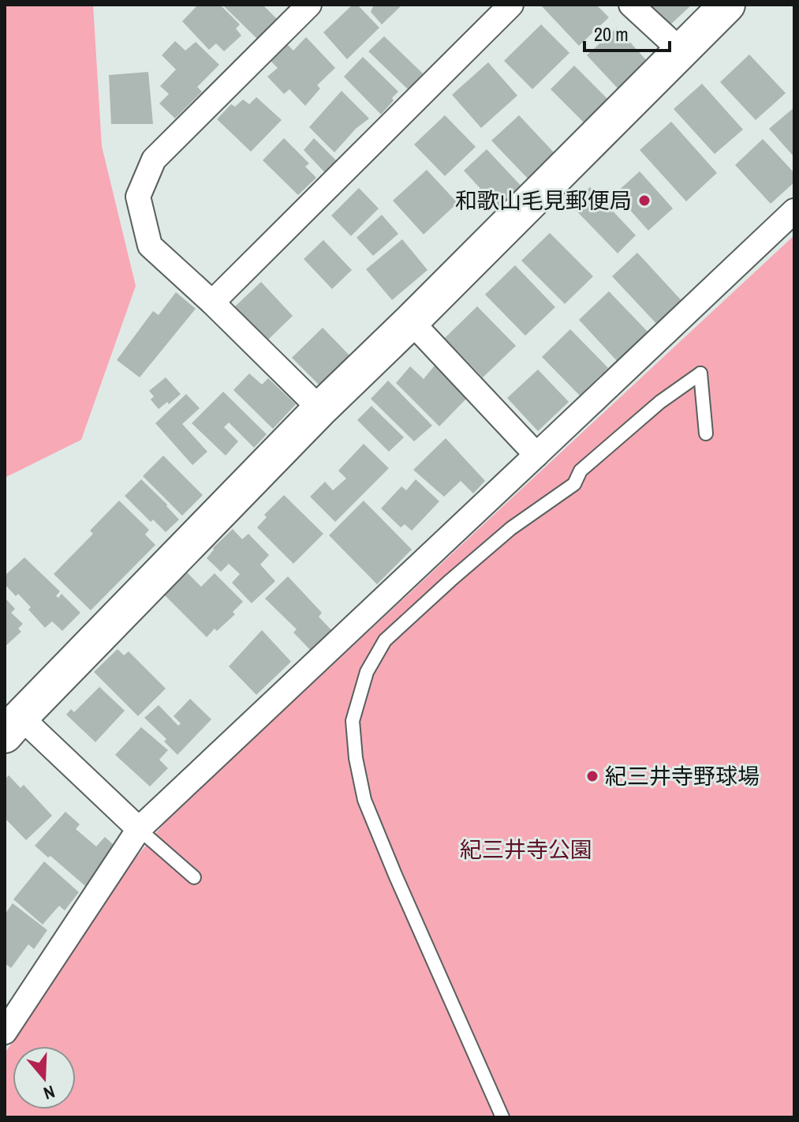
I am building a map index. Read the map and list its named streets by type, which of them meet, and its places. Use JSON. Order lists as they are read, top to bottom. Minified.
{"parks":["紀三井寺公園"],"places":["和歌山毛見郵便局","紀三井寺野球場"],"scale_bar":"20 m","north":"bottom"}
